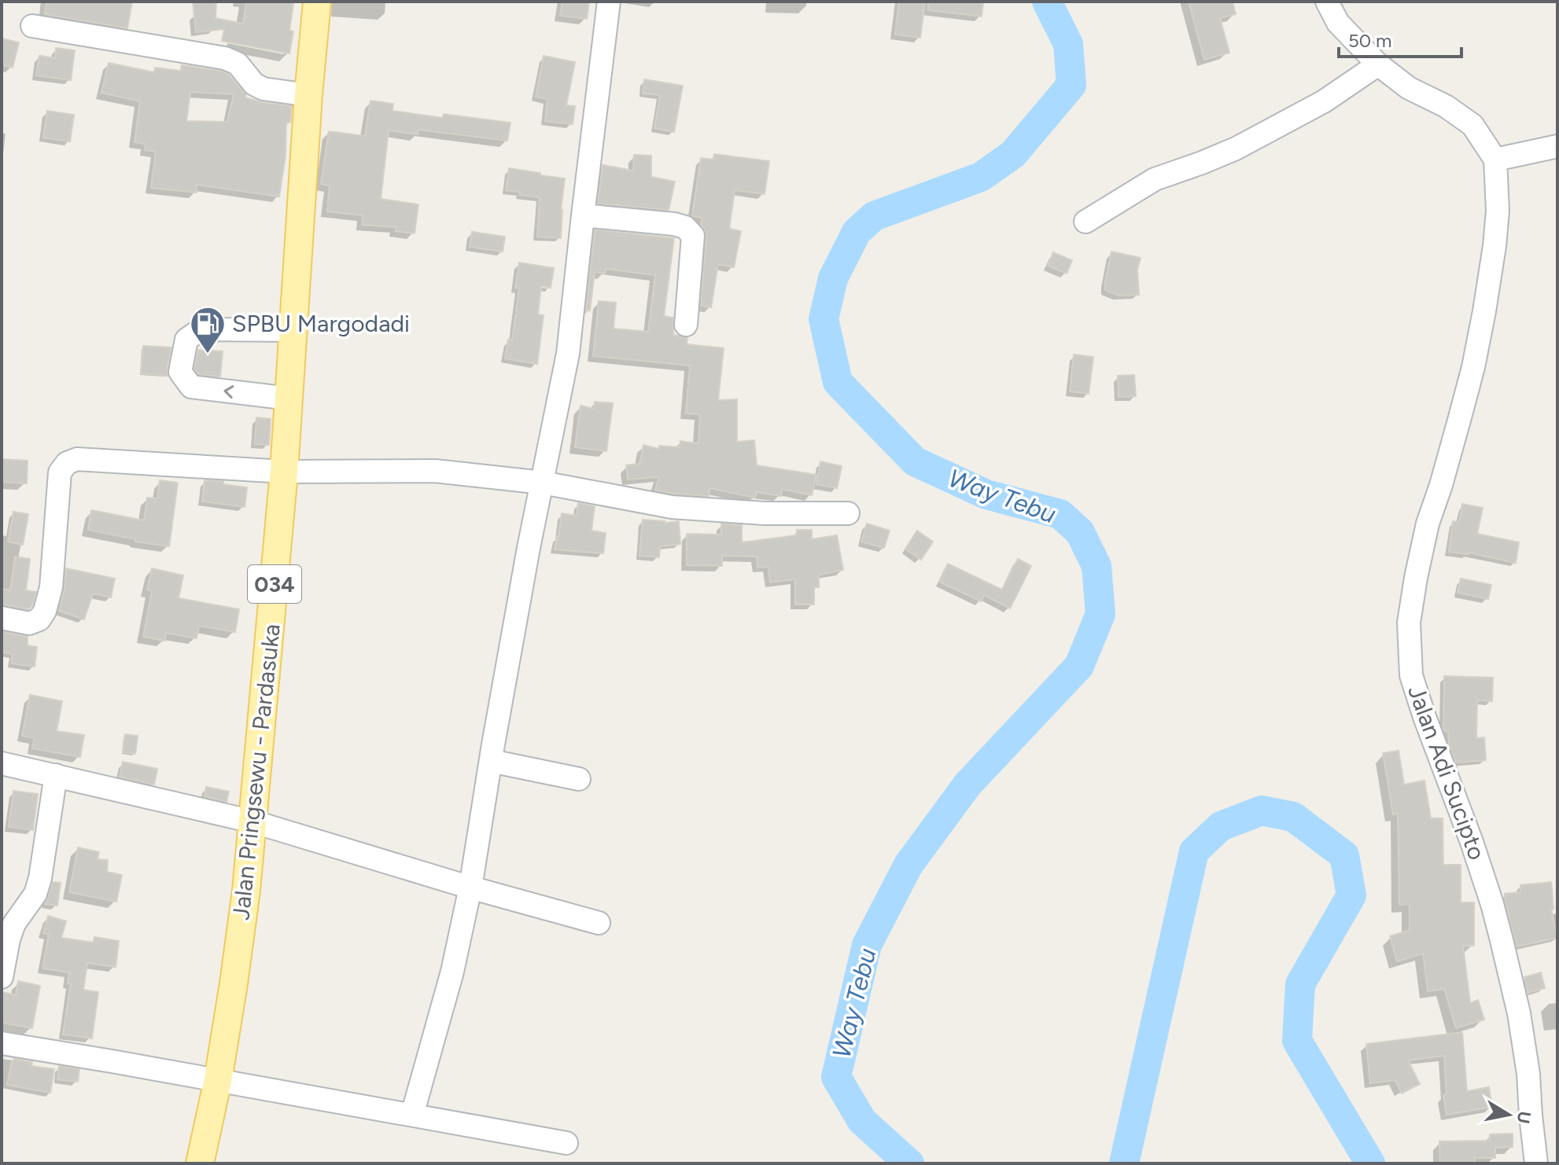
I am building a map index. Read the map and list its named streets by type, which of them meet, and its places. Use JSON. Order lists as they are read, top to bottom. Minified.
{"streets":{"main road":["034","Jalan Pringsewu - Pardasuka"],"street":["Jalan Adi Sucipto"]},"water":["Way Tebu"],"places":{"fuel station":["SPBU Margodadi"]},"scale_bar":"50 m","north":"right"}
